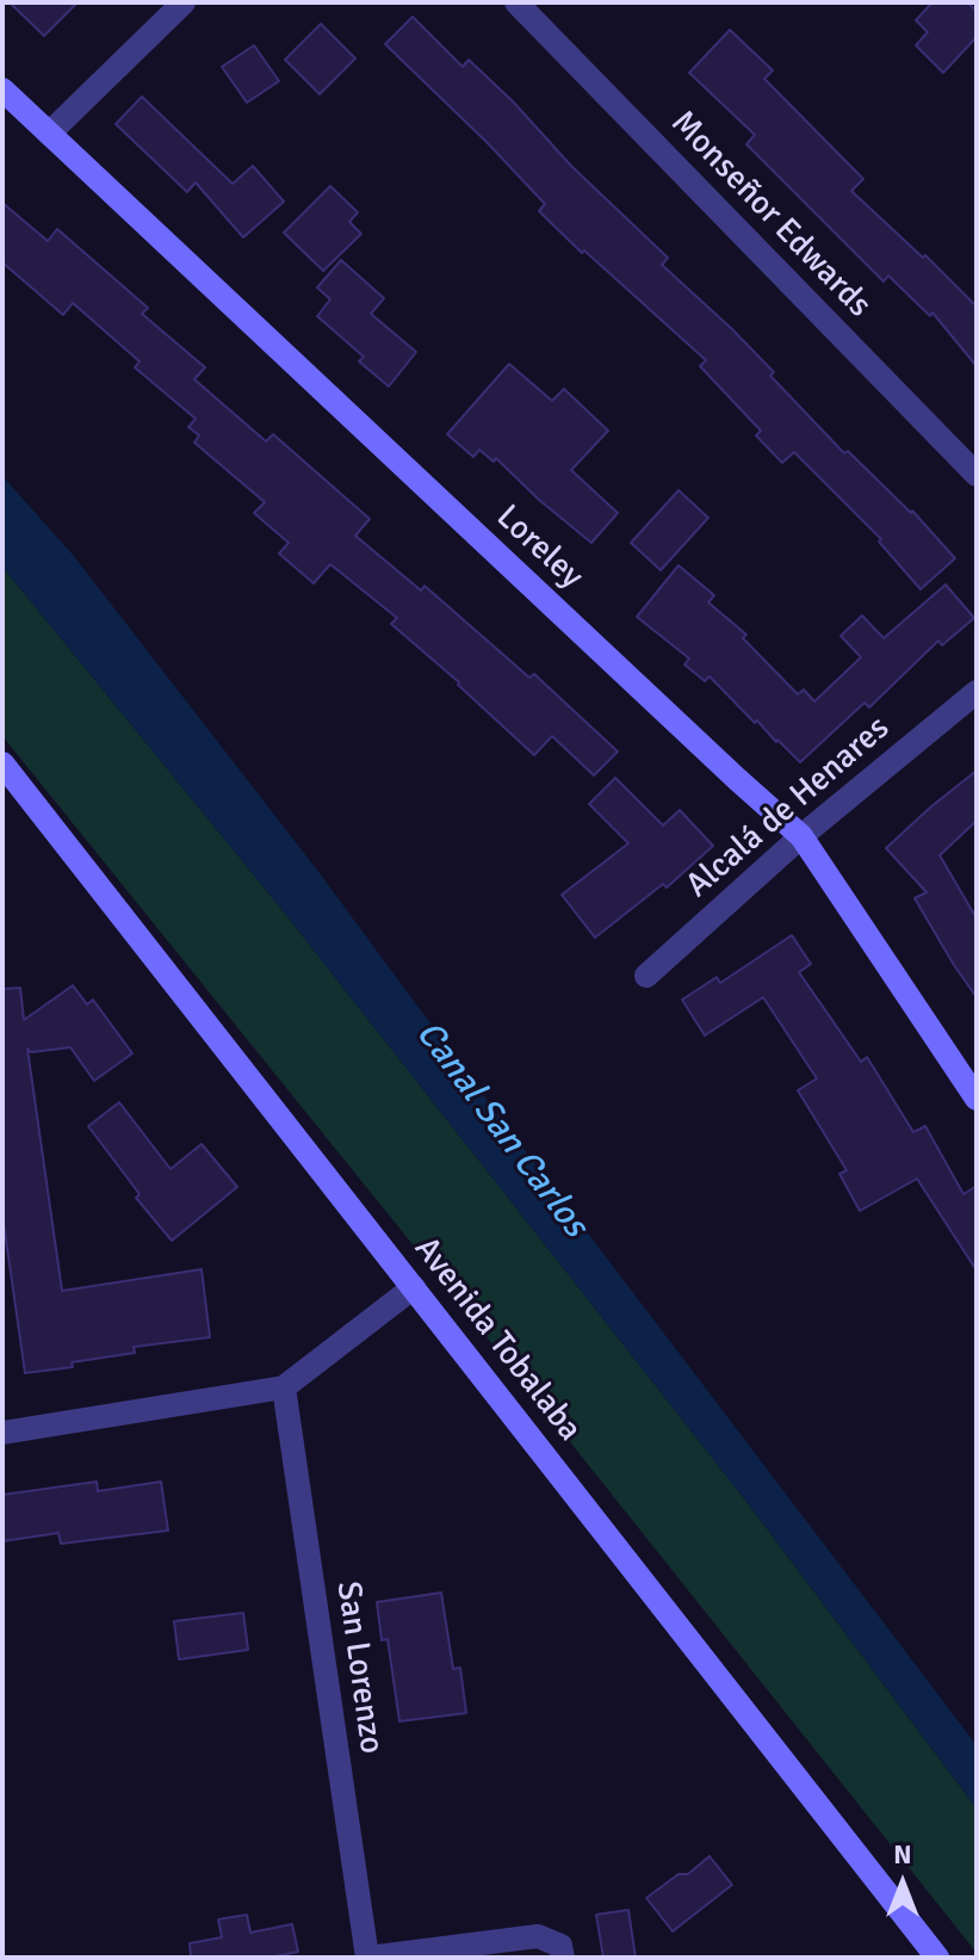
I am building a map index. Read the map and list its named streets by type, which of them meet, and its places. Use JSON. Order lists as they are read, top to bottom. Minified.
{"streets":{"main road":["Loreley","Avenida Tobalaba"],"street":["Monseñor Edwards","Alcalá de Henares","San Lorenzo"]},"crossings":[["Loreley","Alcalá de Henares"]],"water":["Canal San Carlos"],"north":"top"}
